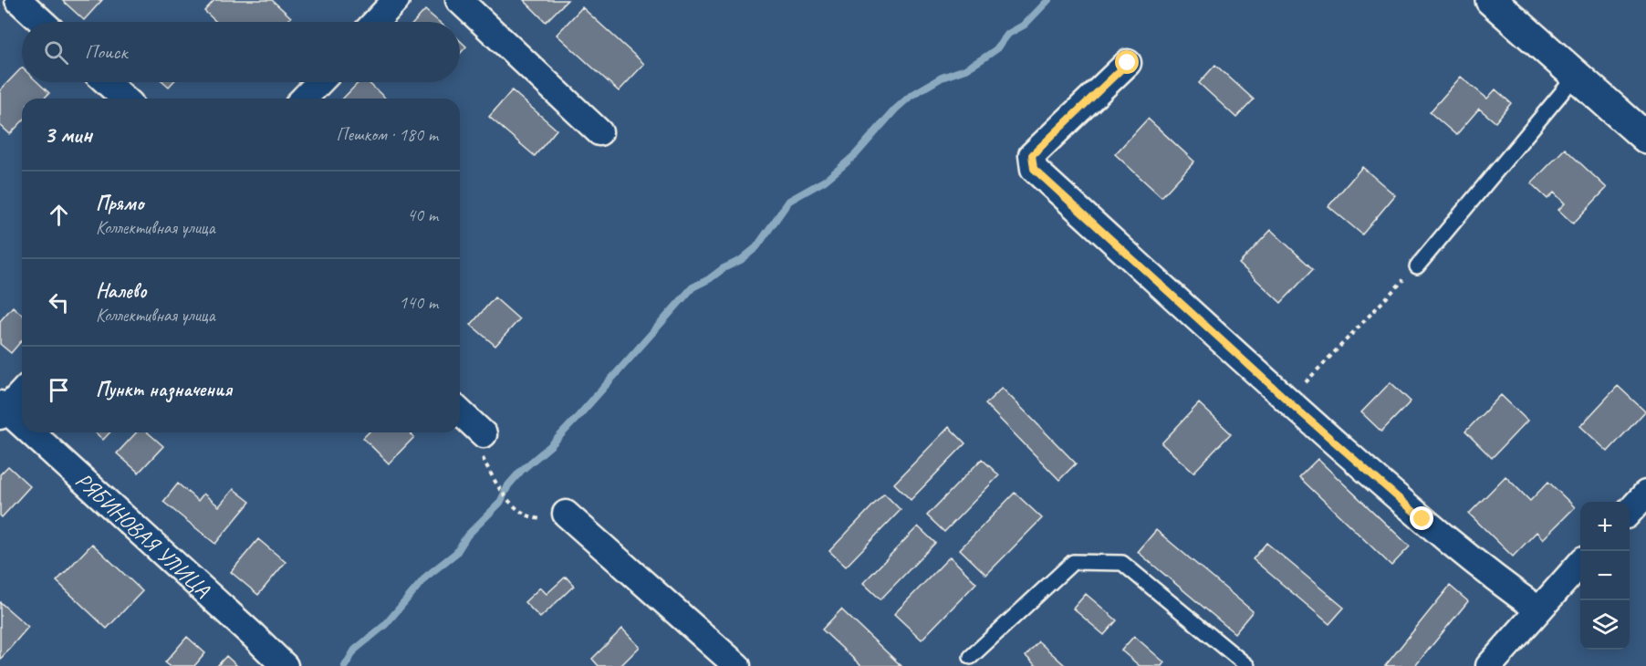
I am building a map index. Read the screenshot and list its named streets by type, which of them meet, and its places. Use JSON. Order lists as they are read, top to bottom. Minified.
{"streets":{"street":["РЯБИНОВАЯ УЛИЦА"]},"page":{"search":"Поиск","heading":["3 мин","Пешком · 180 m"],"list":[["Прямо","Коллективная улица","40 m"],["Налево","Коллективная улица","140 m"],"Пункт назначения"],"map_buttons":["+","−"]}}
